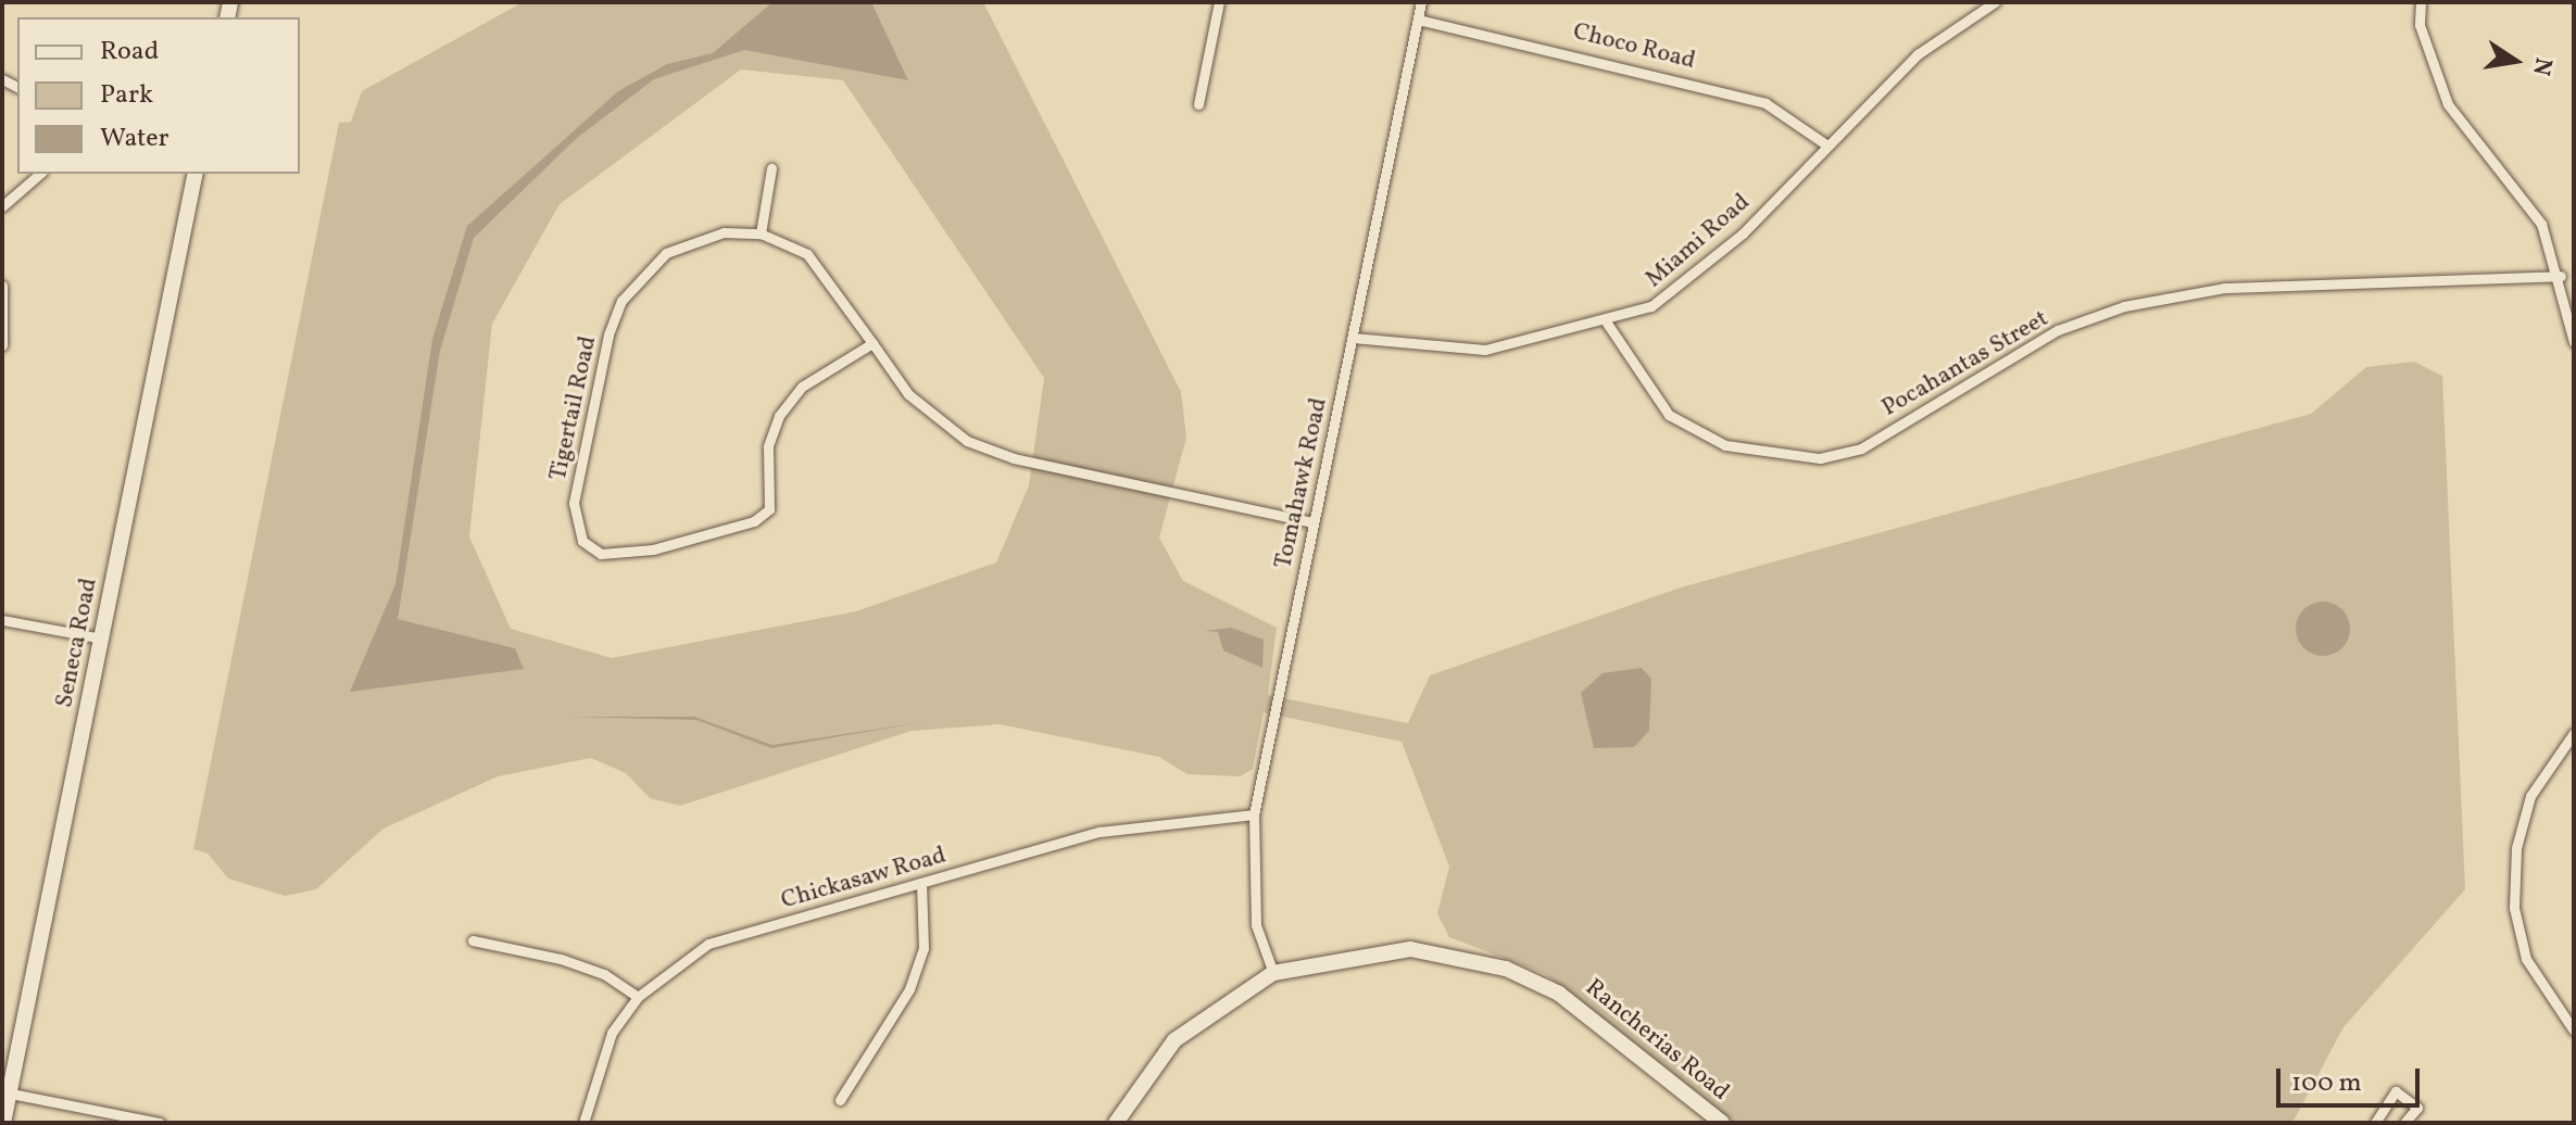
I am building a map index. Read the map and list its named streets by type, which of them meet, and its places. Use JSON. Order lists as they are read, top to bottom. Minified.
{"streets":{"street":["Choco Road","Miami Road","Pocahantas Street","Tigertail Road","Tomahawk Road","Seneca Road","Chickasaw Road","Rancherias Road"]},"crossings":[["Choco Road","Miami Road"],["Choco Road","Tomahawk Road"],["Miami Road","Pocahantas Street"],["Miami Road","Tomahawk Road"],["Tigertail Road","Tomahawk Road"],["Tomahawk Road","Chickasaw Road"],["Tomahawk Road","Rancherias Road"]],"legend":["Road","Park","Water"],"scale_bar":"100 m","north":"right"}
